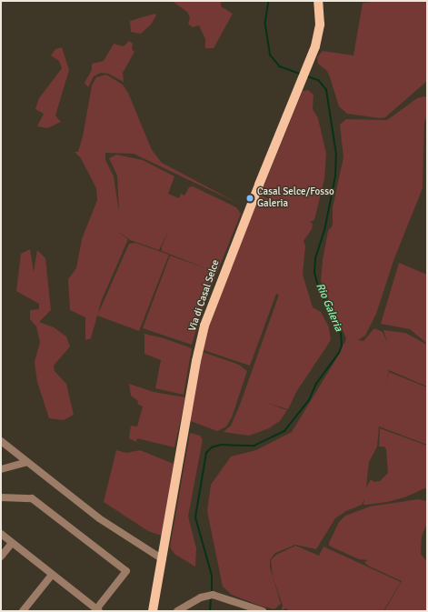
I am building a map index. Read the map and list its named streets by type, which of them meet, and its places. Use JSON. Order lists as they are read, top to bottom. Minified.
{"streets":{"main road":["Via di Casal Selce"]},"water":["Rio Galeria"],"places":["Casal Selce/Fosso Galeria"]}
